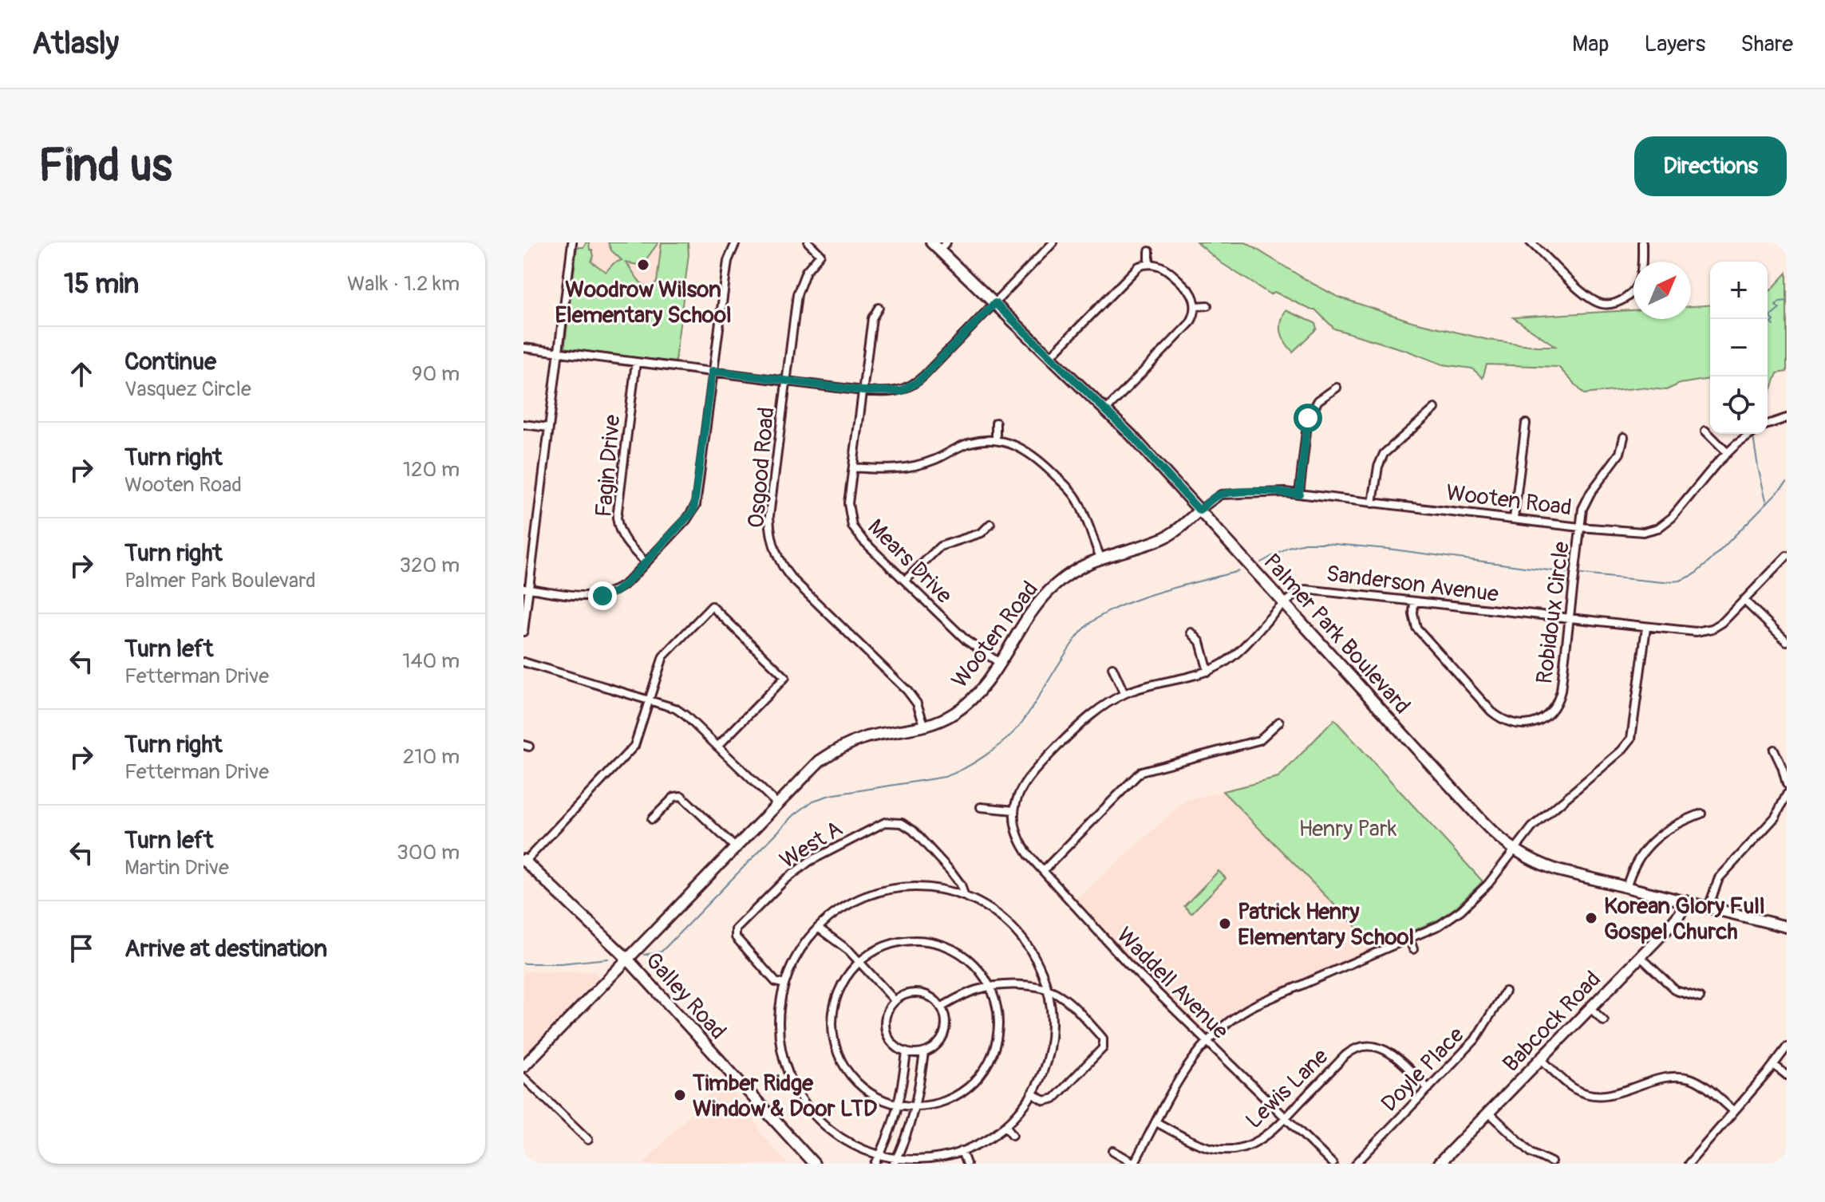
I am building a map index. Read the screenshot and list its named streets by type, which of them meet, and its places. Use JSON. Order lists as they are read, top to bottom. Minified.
{"streets":{"main road":["Wooten Road","Palmer Park Boulevard","Galley Road","Babcock Road"],"street":["Fagin Drive","Osgood Road","Mears Drive","Sanderson Avenue","Robidoux Circle","West A","Waddell Avenue","Doyle Place","Lewis Lane"]},"crossings":[["Osgood Road","Wooten Road"],["Wooten Road","Mears Drive"],["Wooten Road","Robidoux Circle"],["Wooten Road","Palmer Park Boulevard"],["Wooten Road","Galley Road"],["Sanderson Avenue","Robidoux Circle"],["Sanderson Avenue","Palmer Park Boulevard"],["Sanderson Avenue","Waddell Avenue"],["Palmer Park Boulevard","Babcock Road"],["Waddell Avenue","Lewis Lane"],["Doyle Place","Lewis Lane"]],"parks":["Henry Park"],"places":["Woodrow Wilson Elementary School","Korean Glory Full Gospel Church","Patrick Henry Elementary School","Timber Ridge Window & Door LTD"],"north":"top right","page":{"header":"Atlasly","nav":["Map","Layers","Share"],"buttons":"Directions","title":"Find us","heading":["15 min","Walk · 1.2 km"],"map_buttons":["+","−"],"list":[["Continue","Vasquez Circle","90 m"],["Turn right","Wooten Road","120 m"],["Turn right","Palmer Park Boulevard","320 m"],["Turn left","Fetterman Drive","140 m"],["Turn right","Fetterman Drive","210 m"],["Turn left","Martin Drive","300 m"],"Arrive at destination"]}}
